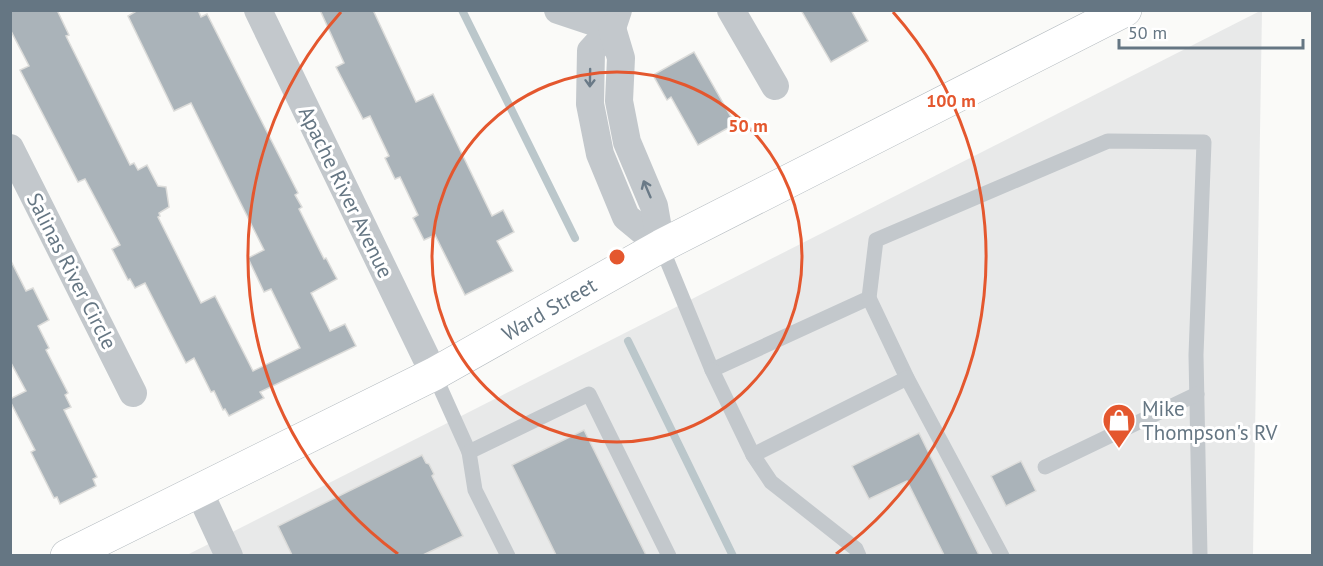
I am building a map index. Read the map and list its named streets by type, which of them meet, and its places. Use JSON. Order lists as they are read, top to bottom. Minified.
{"streets":{"street":["Apache River Avenue","Salinas River Circle","Ward Street"]},"crossings":[["Apache River Avenue","Ward Street"]],"places":{"shop":["Mike Thompson's RV"]},"scale_bar":"50 m","rings":["100 m","50 m"]}
